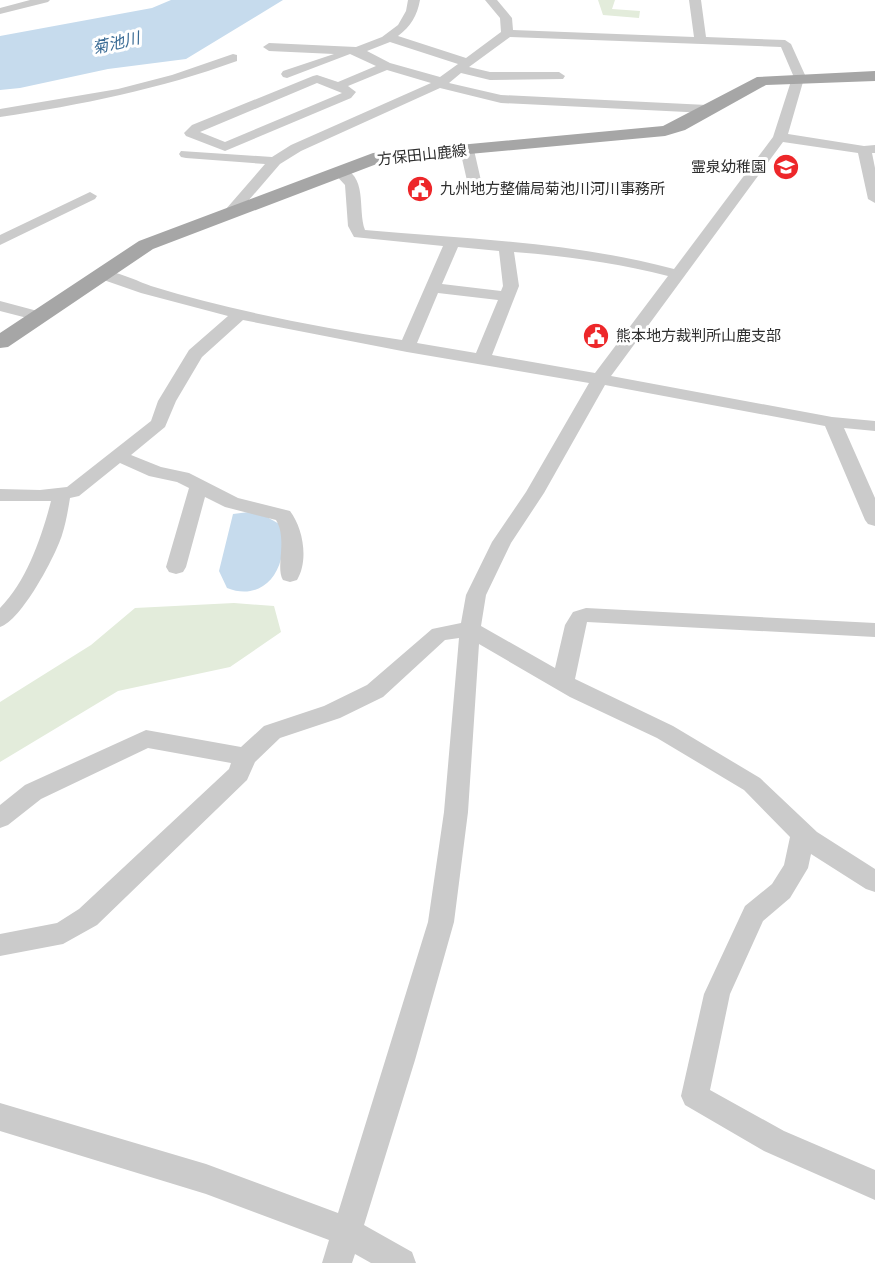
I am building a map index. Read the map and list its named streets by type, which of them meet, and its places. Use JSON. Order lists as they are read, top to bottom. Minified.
{"streets":{"main road":["方保田山鹿線"]},"water":["菊池川"],"places":{"school or university":["霊泉幼稚園"],"public building":["九州地方整備局菊池川河川事務所","熊本地方裁判所山鹿支部"]}}
